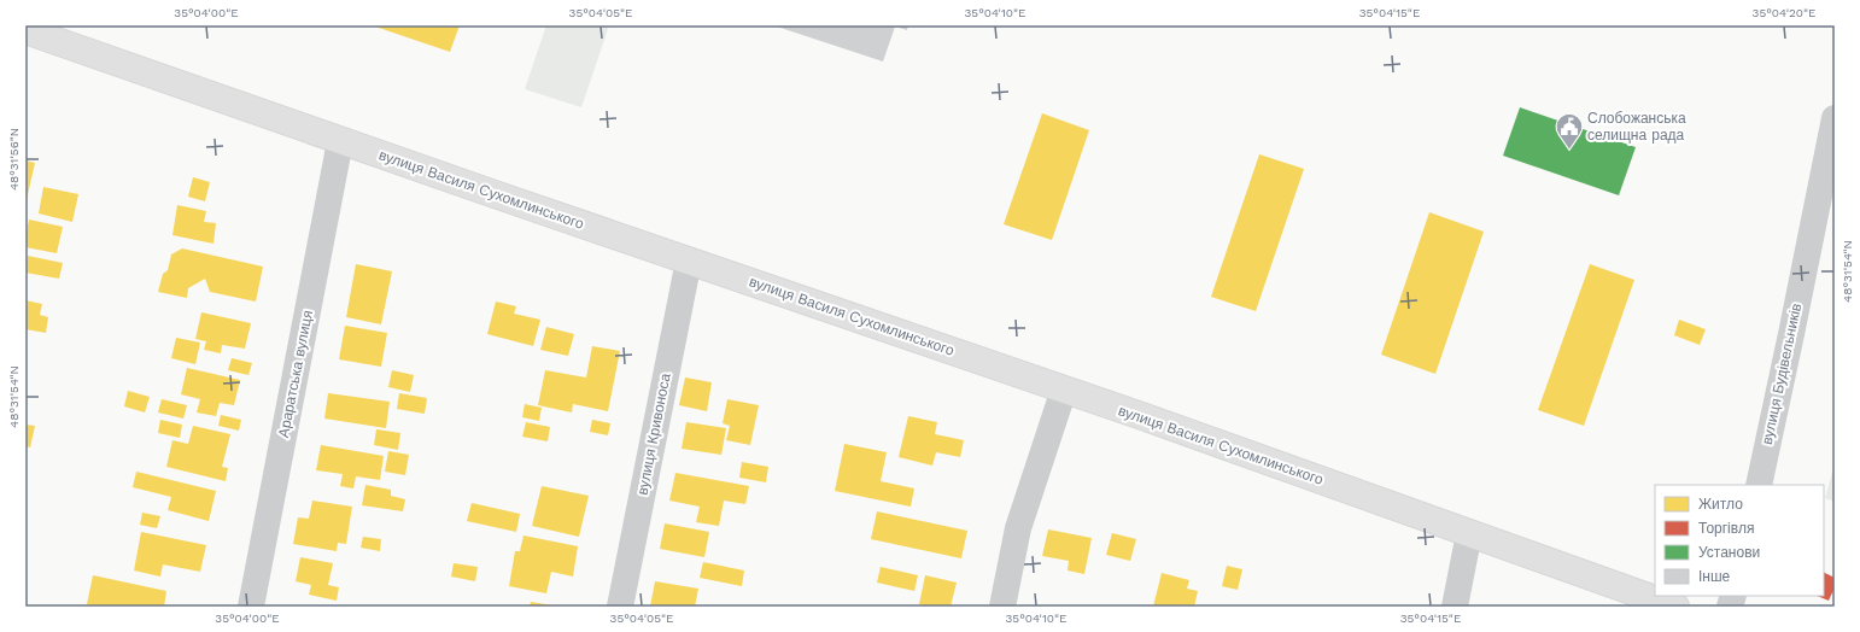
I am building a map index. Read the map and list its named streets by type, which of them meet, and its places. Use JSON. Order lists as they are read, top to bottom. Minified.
{"streets":{"main road":["вулиця Василя Сухомлинського"],"street":["Араратська вулиця","вулиця Будівельників","вулиця Кривоноса"]},"crossings":[["вулиця Василя Сухомлинського","Араратська вулиця"],["вулиця Василя Сухомлинського","вулиця Кривоноса"]],"places":{"public building":["Слобожанська селищна рада"]},"legend":["Житло","Торгівля","Установи","Інше"],"coordinates":["35°04'00\"E","35°04'05\"E","35°04'10\"E","35°04'15\"E","35°04'20\"E","48°31'56\"N","48°31'54\"N"]}
